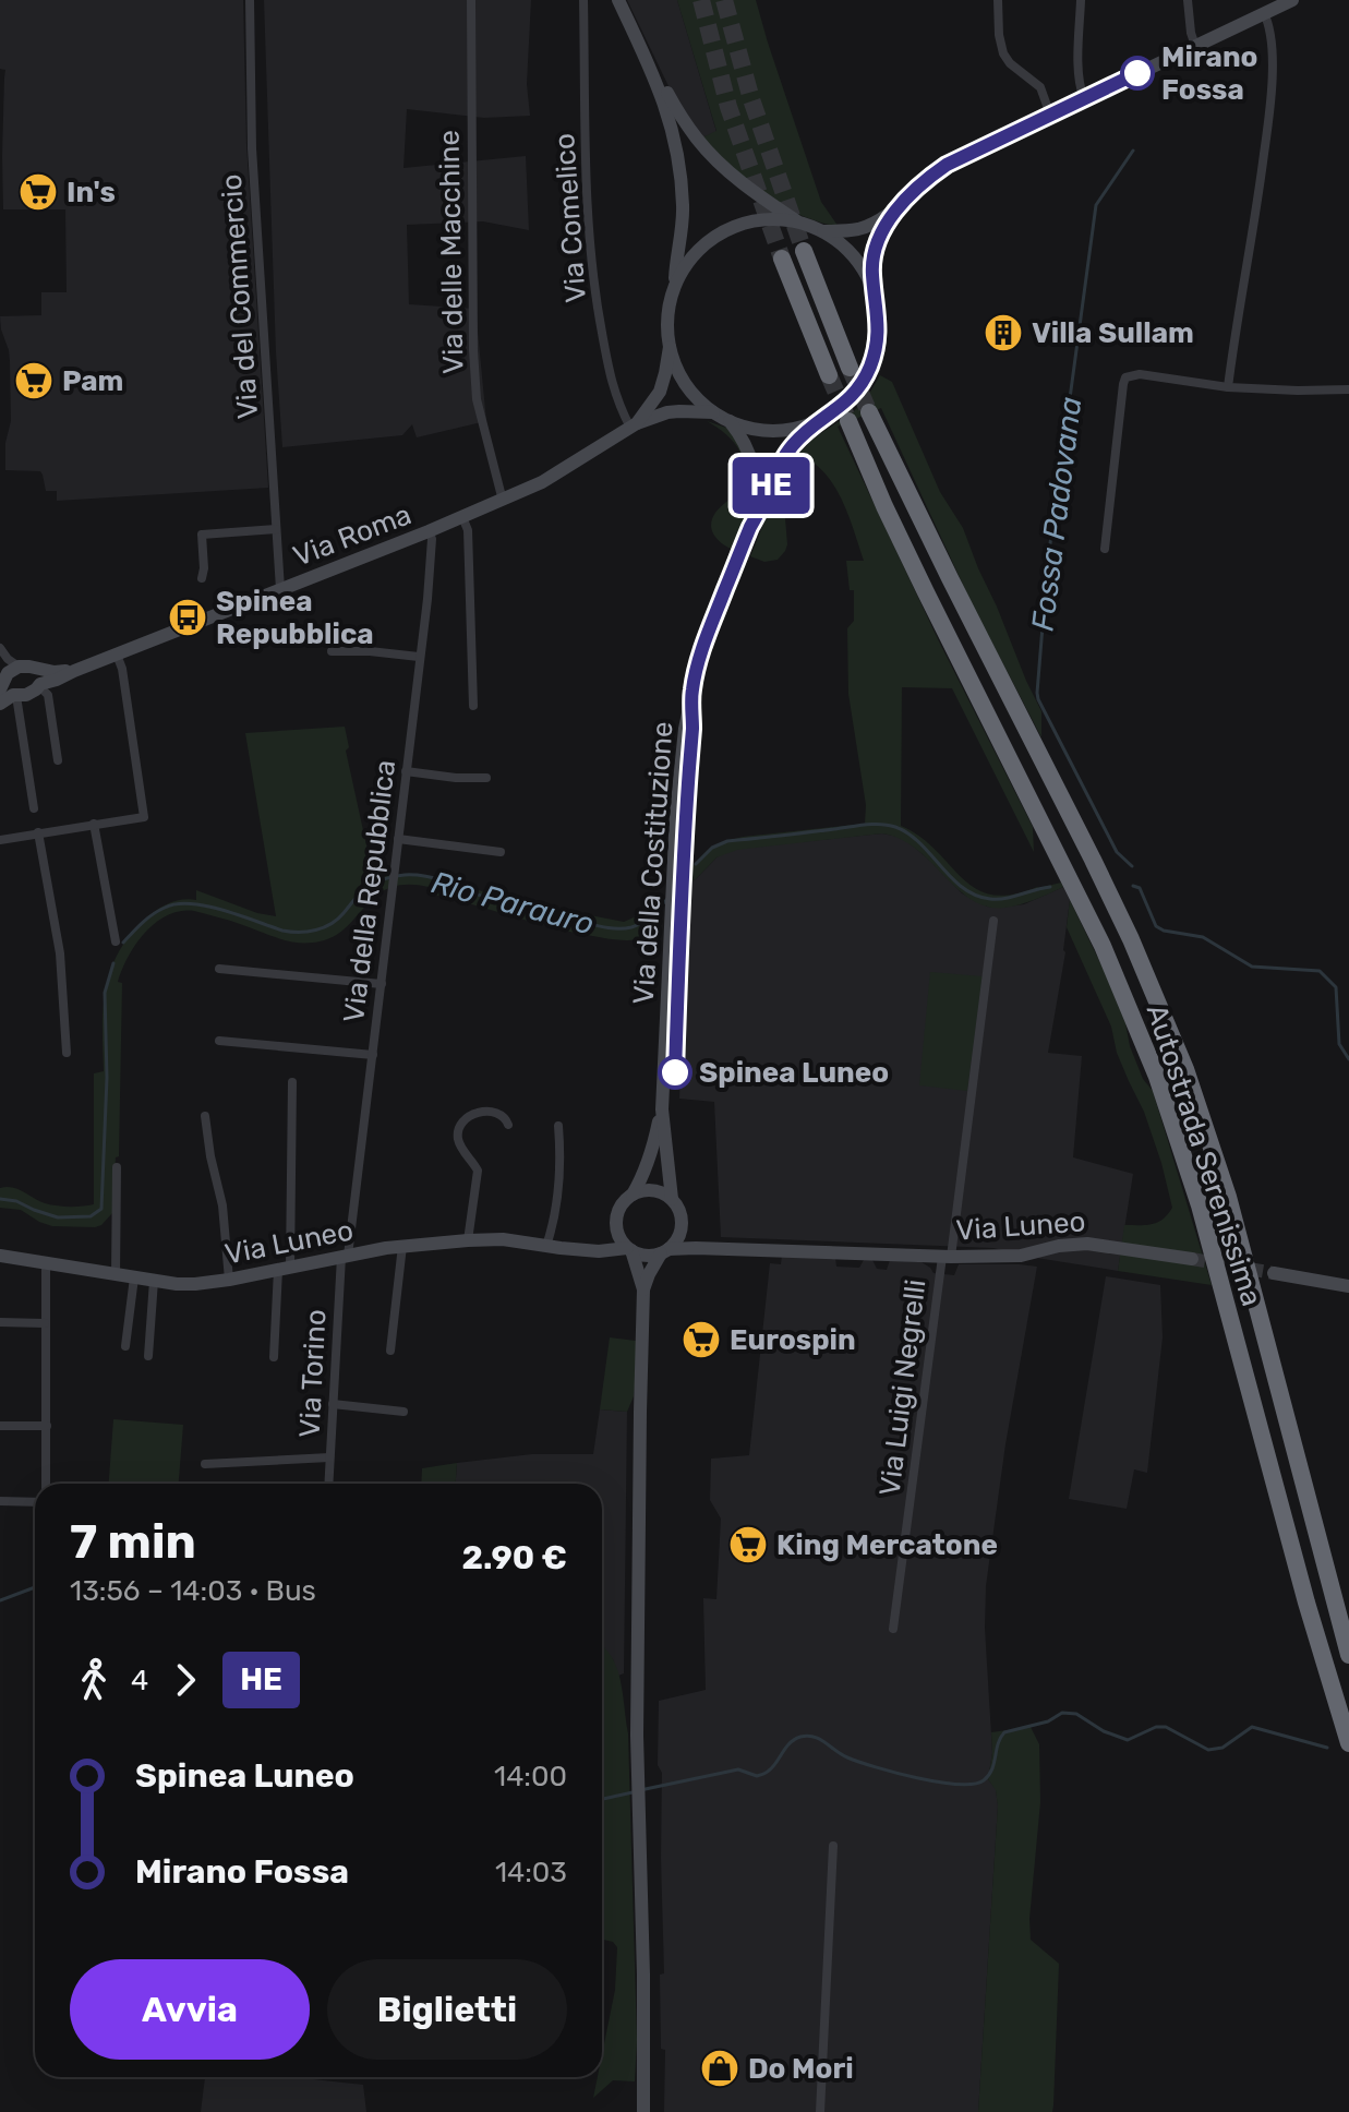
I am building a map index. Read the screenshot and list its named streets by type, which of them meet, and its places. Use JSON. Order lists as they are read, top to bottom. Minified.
{"streets":{"highway":["Autostrada Serenissima"],"main road":["Via Roma","Via della Costituzione","Via Luneo"],"street":["Via Comelico","Via delle Macchine","Via del Commercio","Via della Repubblica","Via Torino","Via Luigi Negrelli"]},"crossings":[["Via Comelico","Via Roma"],["Via delle Macchine","Via Roma"],["Via del Commercio","Via Roma"],["Via Roma","Via della Repubblica"],["Via della Costituzione","Via Luneo"],["Via della Repubblica","Via Luneo"],["Via della Repubblica","Via Torino"],["Via Luneo","Via Torino"],["Via Luneo","Via Luigi Negrelli"]],"water":["Fossa Padovana","Rio Parauro"],"places":{"other":["Mirano Fossa","Spinea Luneo"],"supermarket":["In's","Pam","Eurospin","King Mercatone"],"building":["Villa Sullam"],"bus stop":["Spinea Repubblica"],"shop":["Do Mori"]},"lines":["bus line HE"],"page":{"on_map":"HE","heading":["7 min","13:56 – 14:03 · Bus","2.90 €"],"legs":["4","HE"],"list":[{"name":"Spinea Luneo","value":"14:00"},{"name":"Mirano Fossa","value":"14:03"}],"buttons":["Avvia","Biglietti"]}}
